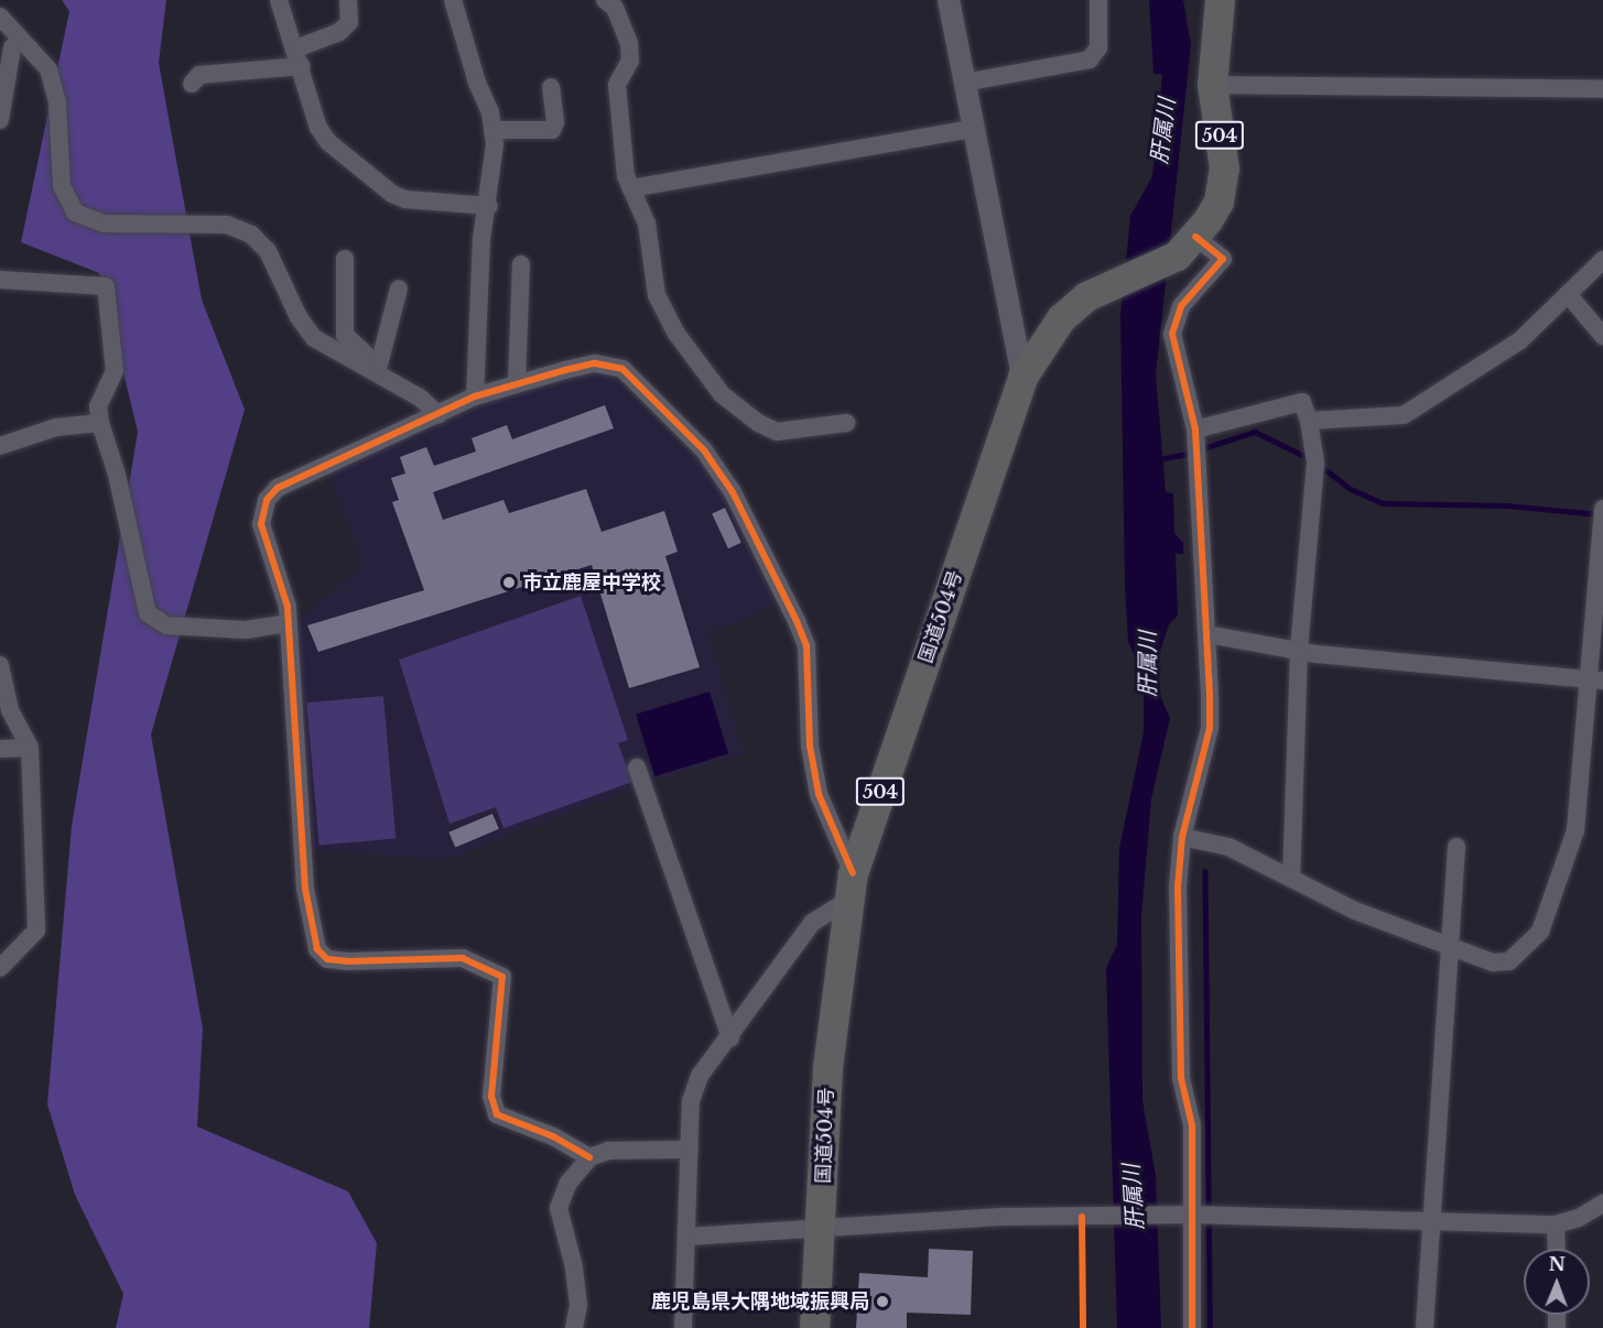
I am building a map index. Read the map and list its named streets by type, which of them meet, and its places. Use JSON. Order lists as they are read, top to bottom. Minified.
{"streets":{"highway":["504","国道504号"]},"crossings":[["504","国道504号"]],"water":["肝属川"],"places":["市立鹿屋中学校","鹿児島県大隅地域振興局"],"north":"top"}
